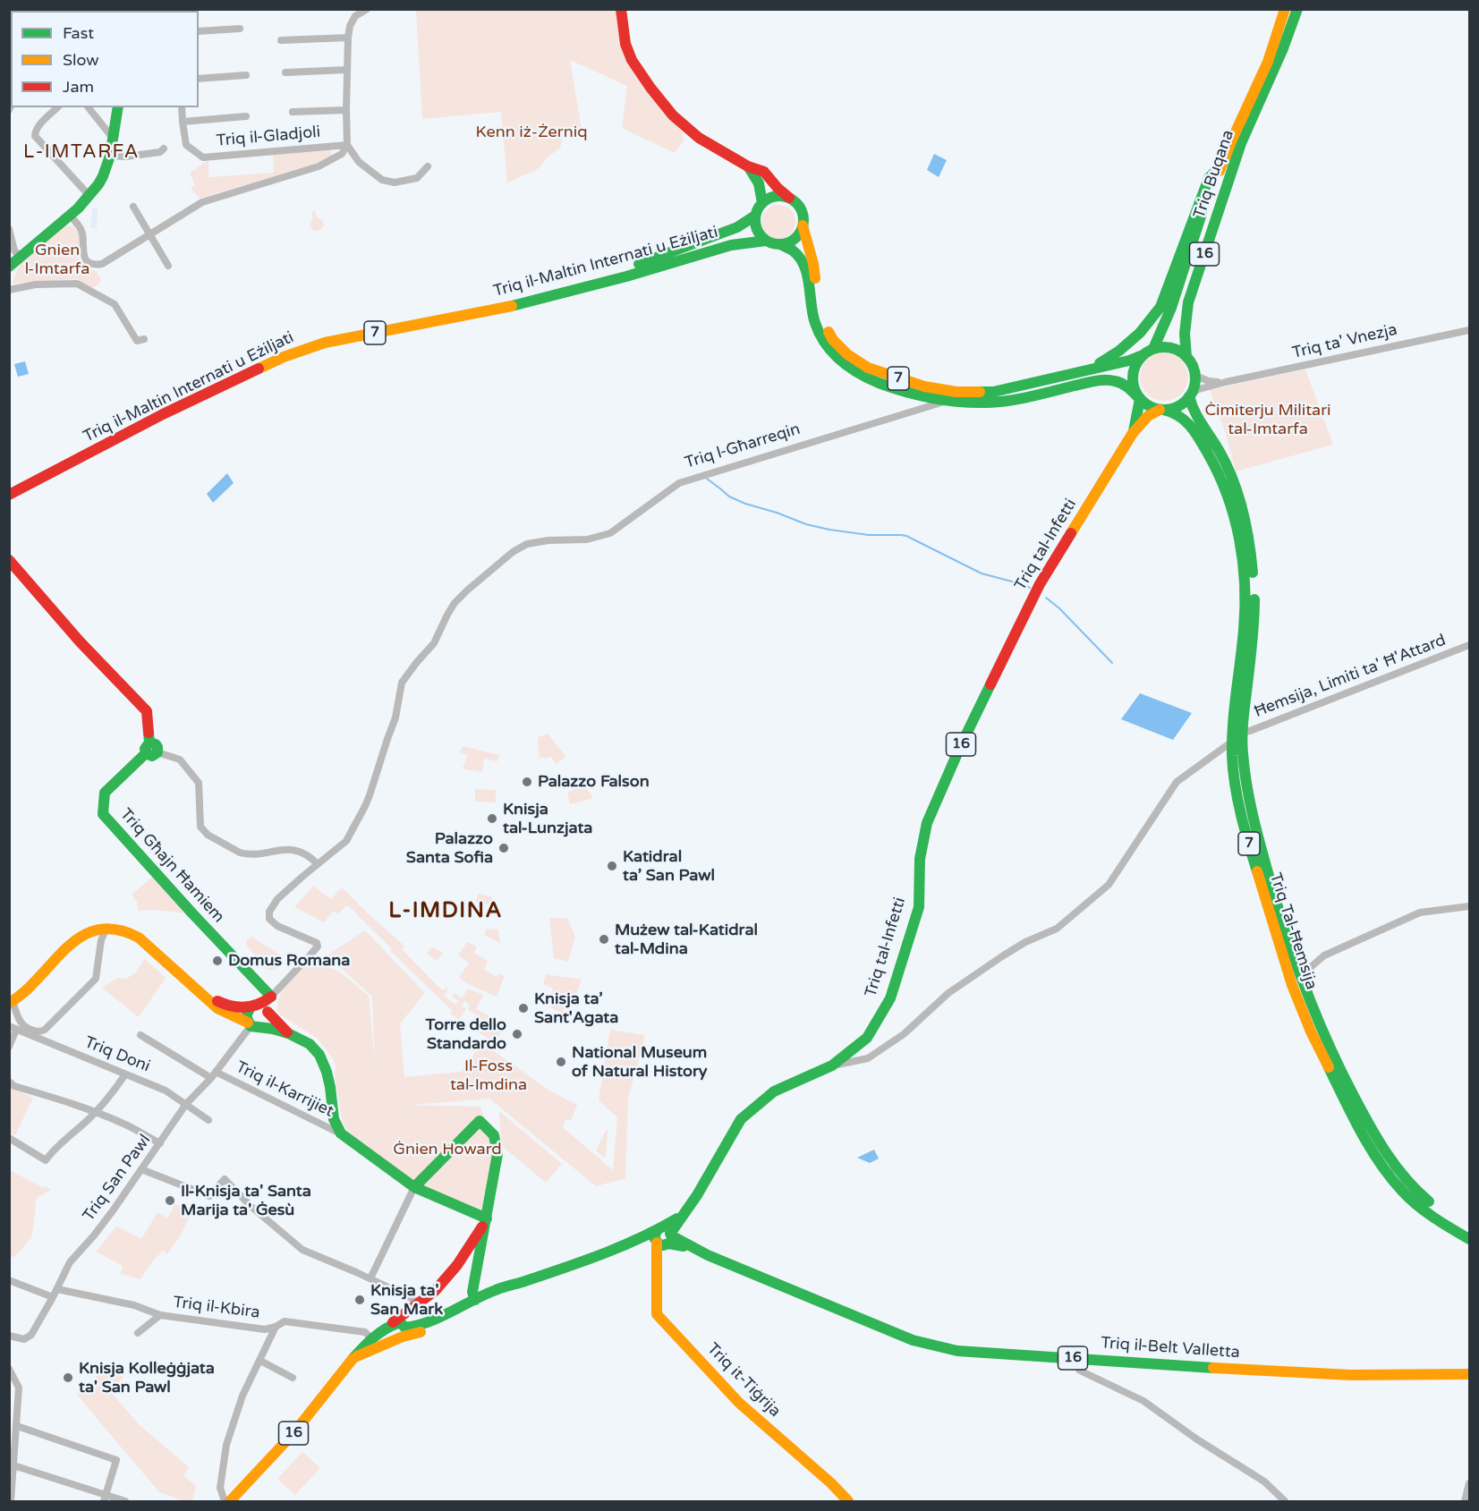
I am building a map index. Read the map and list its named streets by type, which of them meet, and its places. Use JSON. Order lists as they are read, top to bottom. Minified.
{"streets":{"main road":["Triq Buqana","16","Triq il-Maltin Internati u Eżiljati","7","Triq tal-Infetti","Triq Għajn Ħamiem","Triq Tal-Ħemsija","Triq il-Belt Valletta","Triq it-Tiġrija"],"street":["Triq il-Gladjoli","Triq ta' Vnezja","Triq l-Għarreqin","Ħemsija, Limiti ta' Ħ'Attard","Triq Doni","Triq il-Karrijiet","Triq San Pawl","Triq il-Kbira"]},"crossings":[["Triq Buqana","7"],["Triq Buqana","Triq ta' Vnezja"],["Triq Buqana","Triq tal-Infetti"],["Triq Buqana","Triq Tal-Ħemsija"],["16","Triq tal-Infetti"],["16","Triq il-Kbira"],["16","Triq il-Belt Valletta"],["16","Triq it-Tiġrija"],["Triq il-Maltin Internati u Eżiljati","7"],["7","Triq ta' Vnezja"],["7","Triq l-Għarreqin"],["7","Triq tal-Infetti"],["7","Triq Tal-Ħemsija"],["Triq ta' Vnezja","Triq tal-Infetti"],["Triq ta' Vnezja","Triq Tal-Ħemsija"],["Triq tal-Infetti","Triq Tal-Ħemsija"],["Triq tal-Infetti","Triq il-Belt Valletta"],["Triq tal-Infetti","Triq it-Tiġrija"],["Ħemsija, Limiti ta' Ħ'Attard","Triq Tal-Ħemsija"],["Triq Doni","Triq San Pawl"],["Triq il-Karrijiet","Triq San Pawl"],["Triq San Pawl","Triq il-Kbira"],["Triq il-Belt Valletta","Triq it-Tiġrija"]],"districts":["L-IMTARFA","L-IMDINA"],"parks":["Kenn iż-Żerniq","Gnien l-Imtarfa","Ċimiterju Militari tal-Imtarfa","Il-Foss tal-Imdina","Ġnien Howard"],"places":["Palazzo Falson","Knisja tal-Lunzjata","Palazzo Santa Sofia","Katidral ta’ San Pawl","Mużew tal-Katidral tal-Mdina","Domus Romana","Knisja ta’ Sant'Agata","Torre dello Standardo","National Museum of Natural History","Il-Knisja ta' Santa Marija ta' Ġesù","Knisja ta' San Mark","Knisja Kolleġġjata ta' San Pawl"],"legend":["Fast","Slow","Jam"]}
